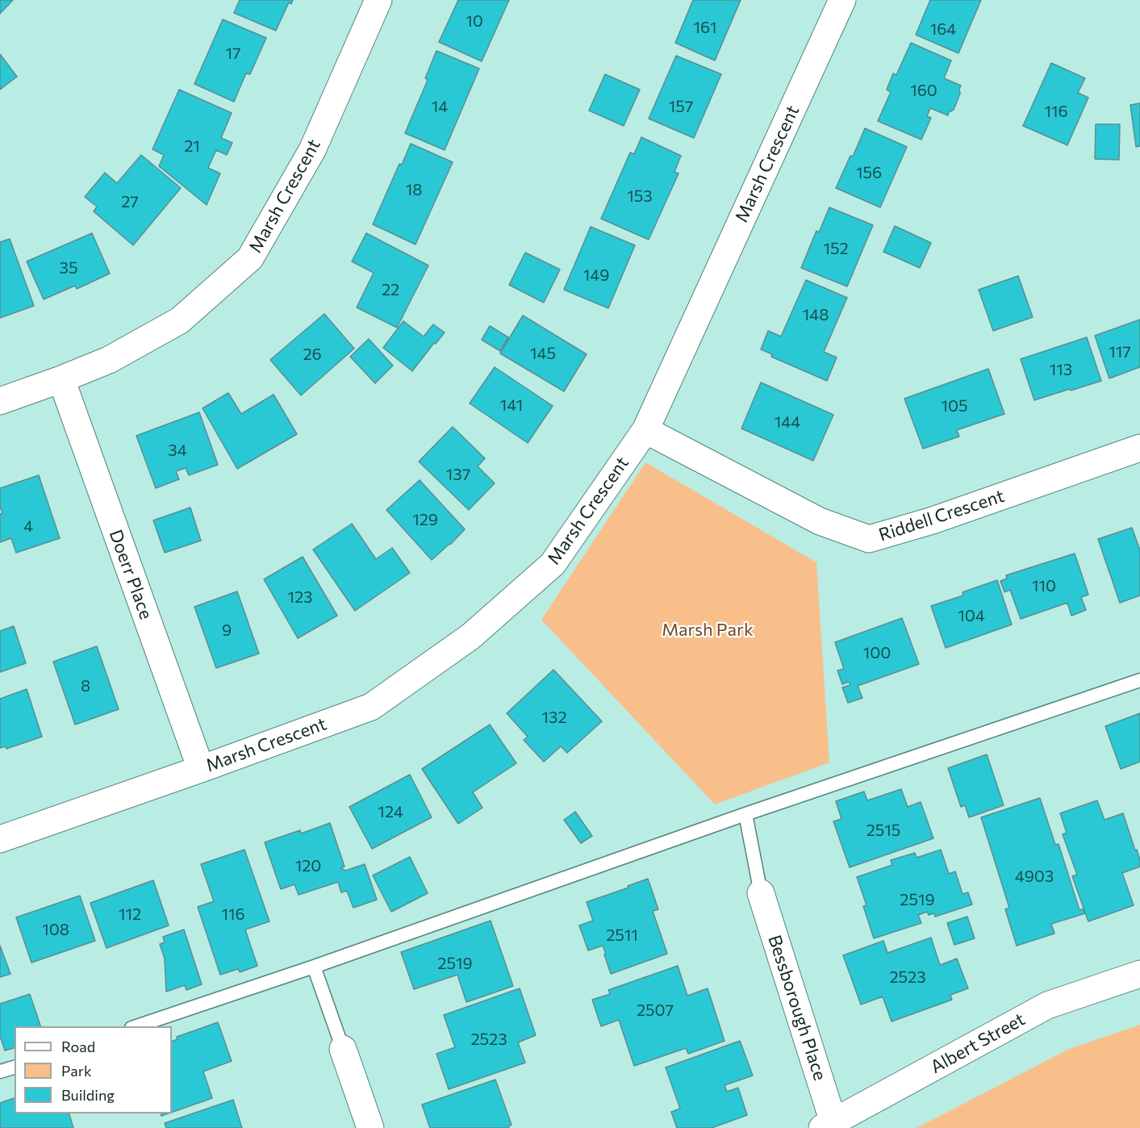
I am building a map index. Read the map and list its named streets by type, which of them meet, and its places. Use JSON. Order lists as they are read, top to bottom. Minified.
{"streets":{"street":["Marsh Crescent","Riddell Crescent","Doerr Place","Bessborough Place","Albert Street"]},"crossings":[["Marsh Crescent","Riddell Crescent"],["Marsh Crescent","Doerr Place"],["Bessborough Place","Albert Street"]],"parks":["Marsh Park"],"house_numbers":["10","161","164","17","160","14","157","116","21","156","18","153","27","152","35","149","22","148","117","145","26","113","141","105","144","34","137","129","4","110","123","104","9","100","8","132","124","2515","120","4903","2519","112","116","108","2511","2519","2523","2507","2523"],"legend":["Road","Park","Building"]}
